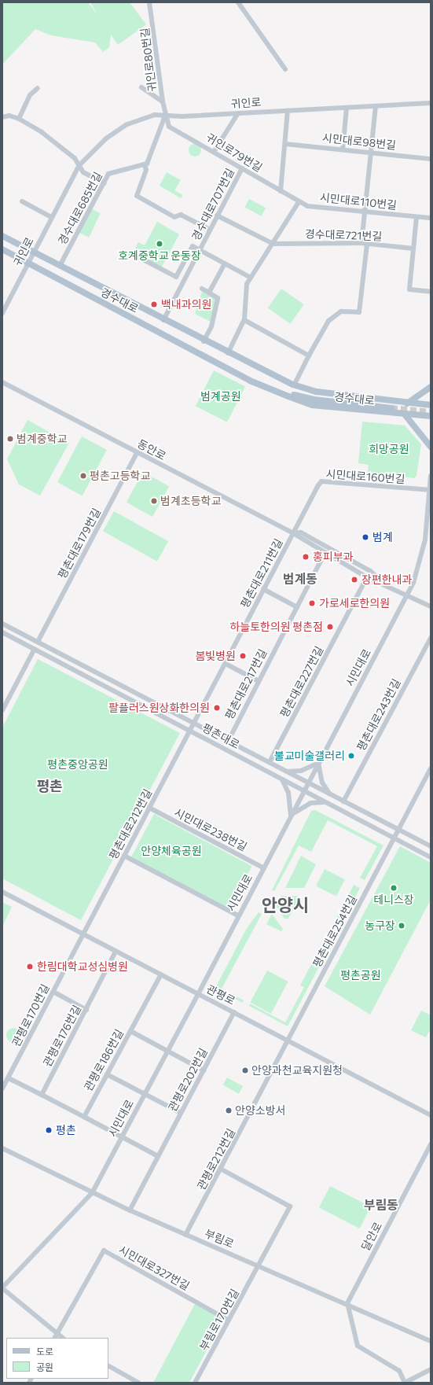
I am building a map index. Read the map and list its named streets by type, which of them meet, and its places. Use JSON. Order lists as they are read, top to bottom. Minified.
{"streets":{"main road":["경수대로"],"street":["귀인로80번길","귀인로","시민대로98번길","귀인로79번길","시민대로110번길","경수대로707번길","경수대로685번길","경수대로721번길","동안로","시민대로160번길","평촌대로179번길","평촌대로211번길","시민대로","평촌대로227번길","평촌대로217번길","평촌대로243번길","평촌대로","평촌대로212번길","시민대로238번길","평촌대로254번길","관평로","관평로170번길","관평로176번길","관평로186번길","관평로202번길","관평로212번길","달안로","부림로","시민대로327번길","부림로170번길"]},"crossings":[["귀인로80번길","귀인로"],["귀인로80번길","귀인로79번길"],["귀인로","귀인로79번길"],["귀인로","경수대로"],["귀인로79번길","시민대로110번길"],["귀인로79번길","경수대로707번길"],["경수대로707번길","경수대로"],["경수대로685번길","경수대로"],["동안로","시민대로160번길"],["동안로","평촌대로179번길"],["동안로","평촌대로211번길"],["동안로","시민대로"],["동안로","평촌대로227번길"],["동안로","평촌대로217번길"],["시민대로160번길","평촌대로211번길"],["시민대로160번길","시민대로"],["평촌대로179번길","평촌대로"],["평촌대로211번길","평촌대로"],["평촌대로211번길","평촌대로212번길"],["시민대로","평촌대로"],["시민대로","시민대로238번길"],["시민대로","관평로"],["시민대로","부림로"],["평촌대로227번길","평촌대로"],["평촌대로217번길","평촌대로"],["평촌대로243번길","평촌대로"],["평촌대로","평촌대로212번길"],["평촌대로","평촌대로254번길"],["평촌대로212번길","시민대로238번길"],["평촌대로212번길","관평로"],["평촌대로212번길","관평로170번길"],["평촌대로254번길","관평로"],["평촌대로254번길","관평로212번길"],["관평로","관평로170번길"],["관평로","관평로176번길"],["관평로","관평로186번길"],["관평로","관평로202번길"],["관평로","관평로212번길"],["관평로202번길","부림로"],["관평로212번길","부림로"],["관평로212번길","부림로170번길"],["달안로","부림로"],["부림로","부림로170번길"],["시민대로327번길","부림로170번길"]],"districts":["범계동","평촌","안양시","부림동"],"parks":["범계공원","희망공원","평촌중앙공원","안양체육공원","평촌공원"],"places":["호계중학교 운동장","백내과의원","범계중학교","평촌고등학교","범계초등학교","범계","홍피부과","장편한내과","가로세로한의원","하늘토한의원 평촌점","봄빛병원","팔플러스원상화한의원","불교미술갤러리","테니스장","농구장","한림대학교성심병원","안양과천교육지원청","안양소방서","평촌"],"legend":["도로","공원"]}
